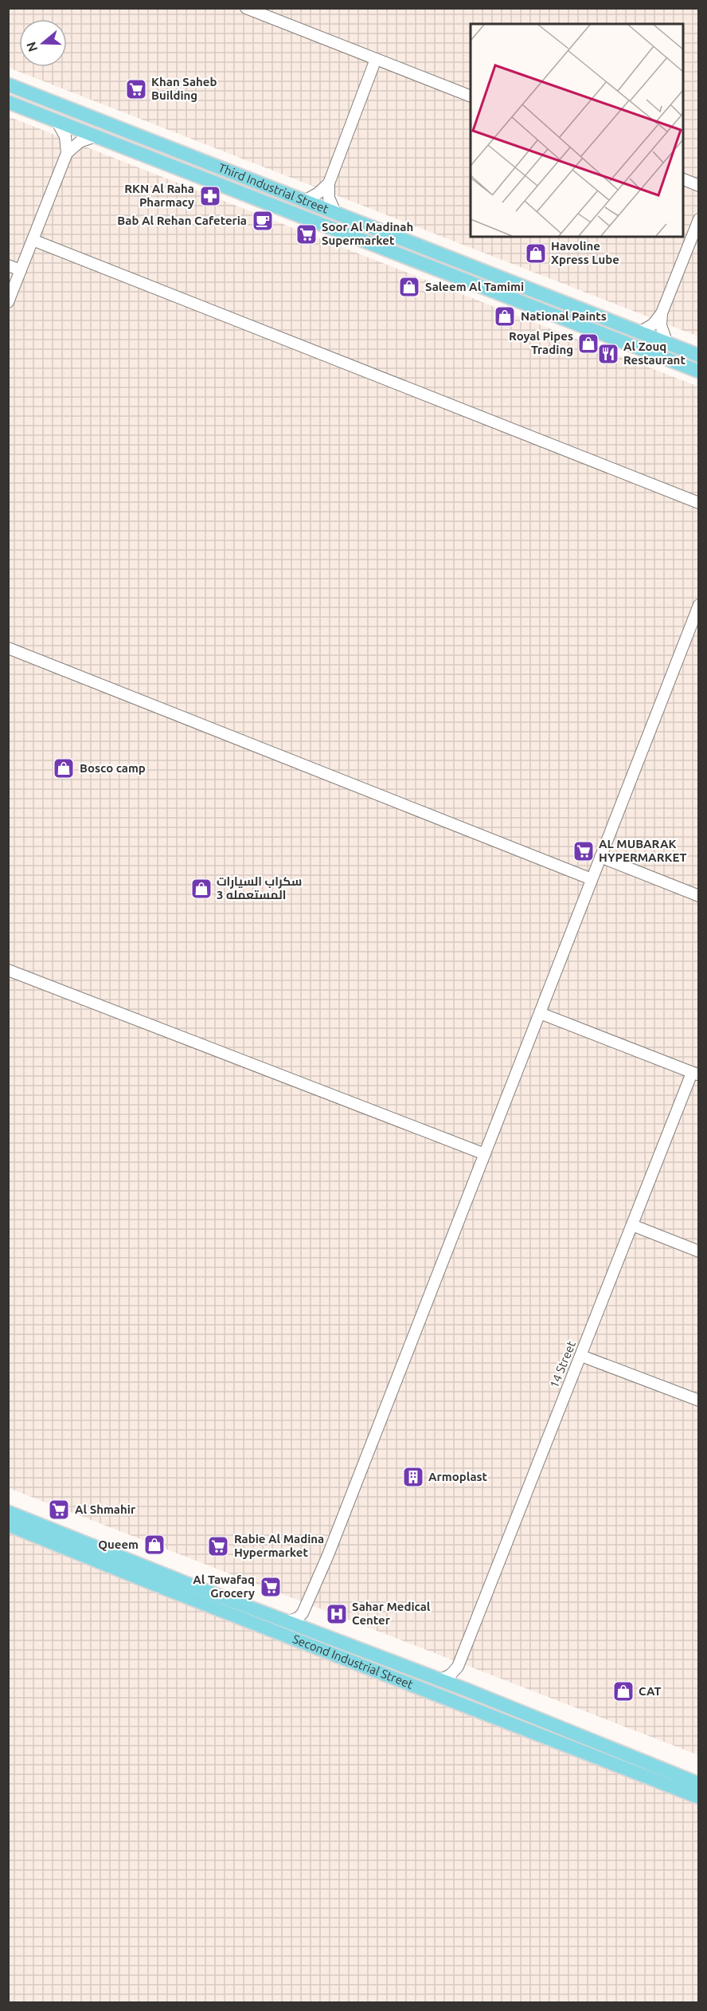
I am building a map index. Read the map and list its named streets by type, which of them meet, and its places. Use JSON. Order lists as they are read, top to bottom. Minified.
{"streets":{"main road":["Third Industrial Street","Second Industrial Street"],"street":["14 Street"]},"places":{"supermarket":["Khan Saheb Building","Soor Al Madinah Supermarket","AL MUBARAK HYPERMARKET","Al Shmahir","Rabie Al Madina Hypermarket","Al Tawafaq Grocery"],"pharmacy":["RKN Al Raha Pharmacy"],"cafe":["Bab Al Rehan Cafeteria"],"shop":["Havoline Xpress Lube","Saleem Al Tamimi","National Paints","Royal Pipes Trading","Bosco camp","سكراب السيارات المستعمله 3","Queem","CAT"],"restaurant":["Al Zouq Restaurant"],"building":["Armoplast"],"hospital":["Sahar Medical Center"]},"north":"left"}
